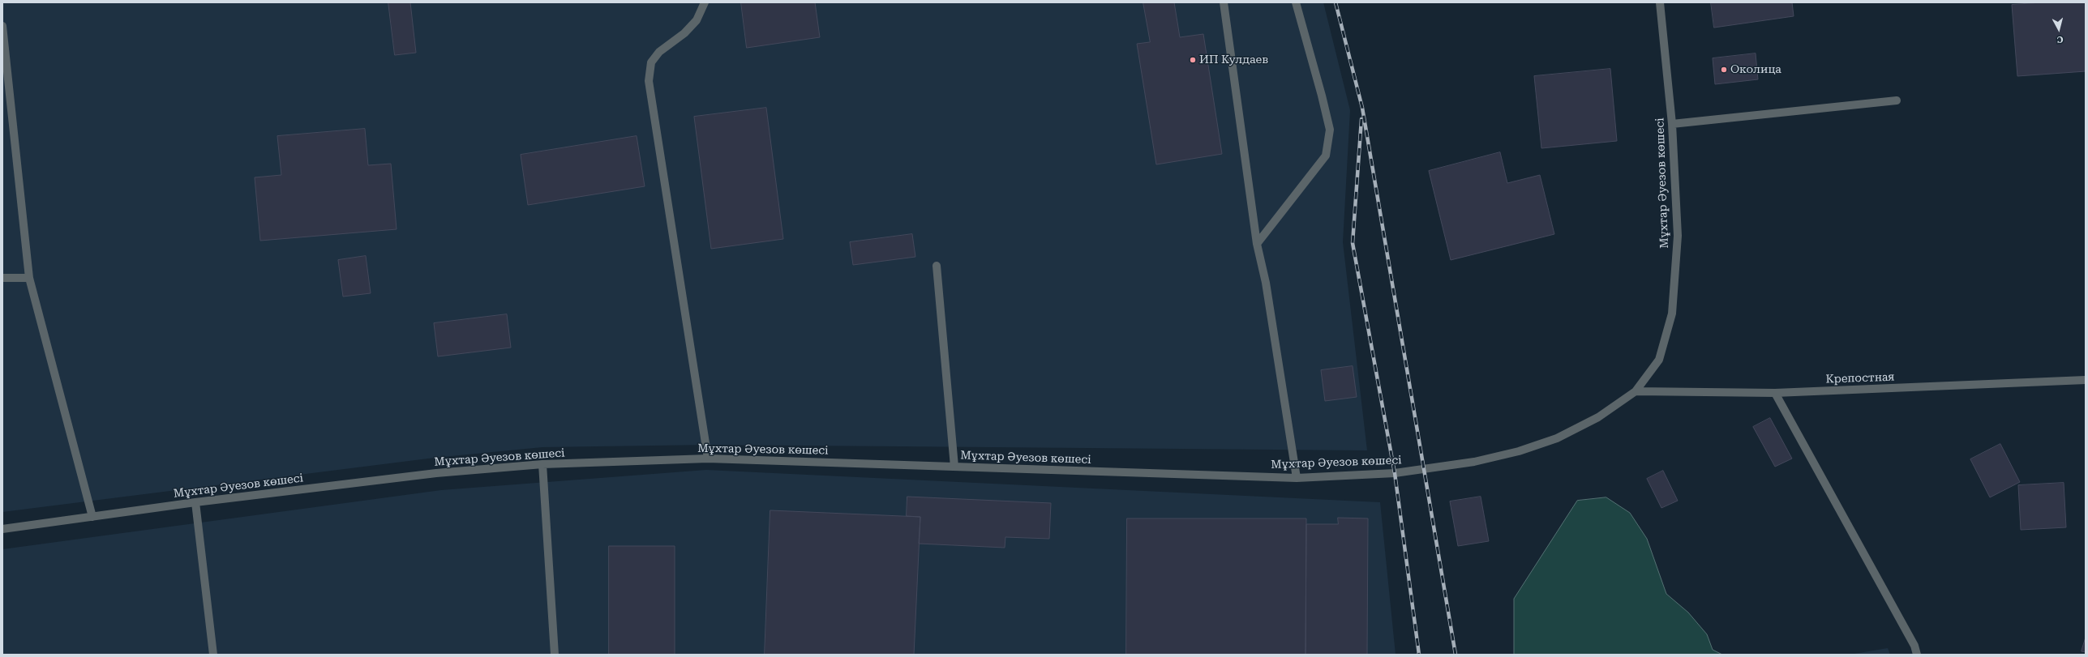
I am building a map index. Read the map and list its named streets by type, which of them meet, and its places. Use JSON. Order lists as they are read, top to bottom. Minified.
{"streets":{"street":["Мұхтар Әуезов көшесі","Крепостная"]},"crossings":[["Мұхтар Әуезов көшесі","Крепостная"]],"places":["ИП Кулдаев","Околица"],"north":"bottom"}
